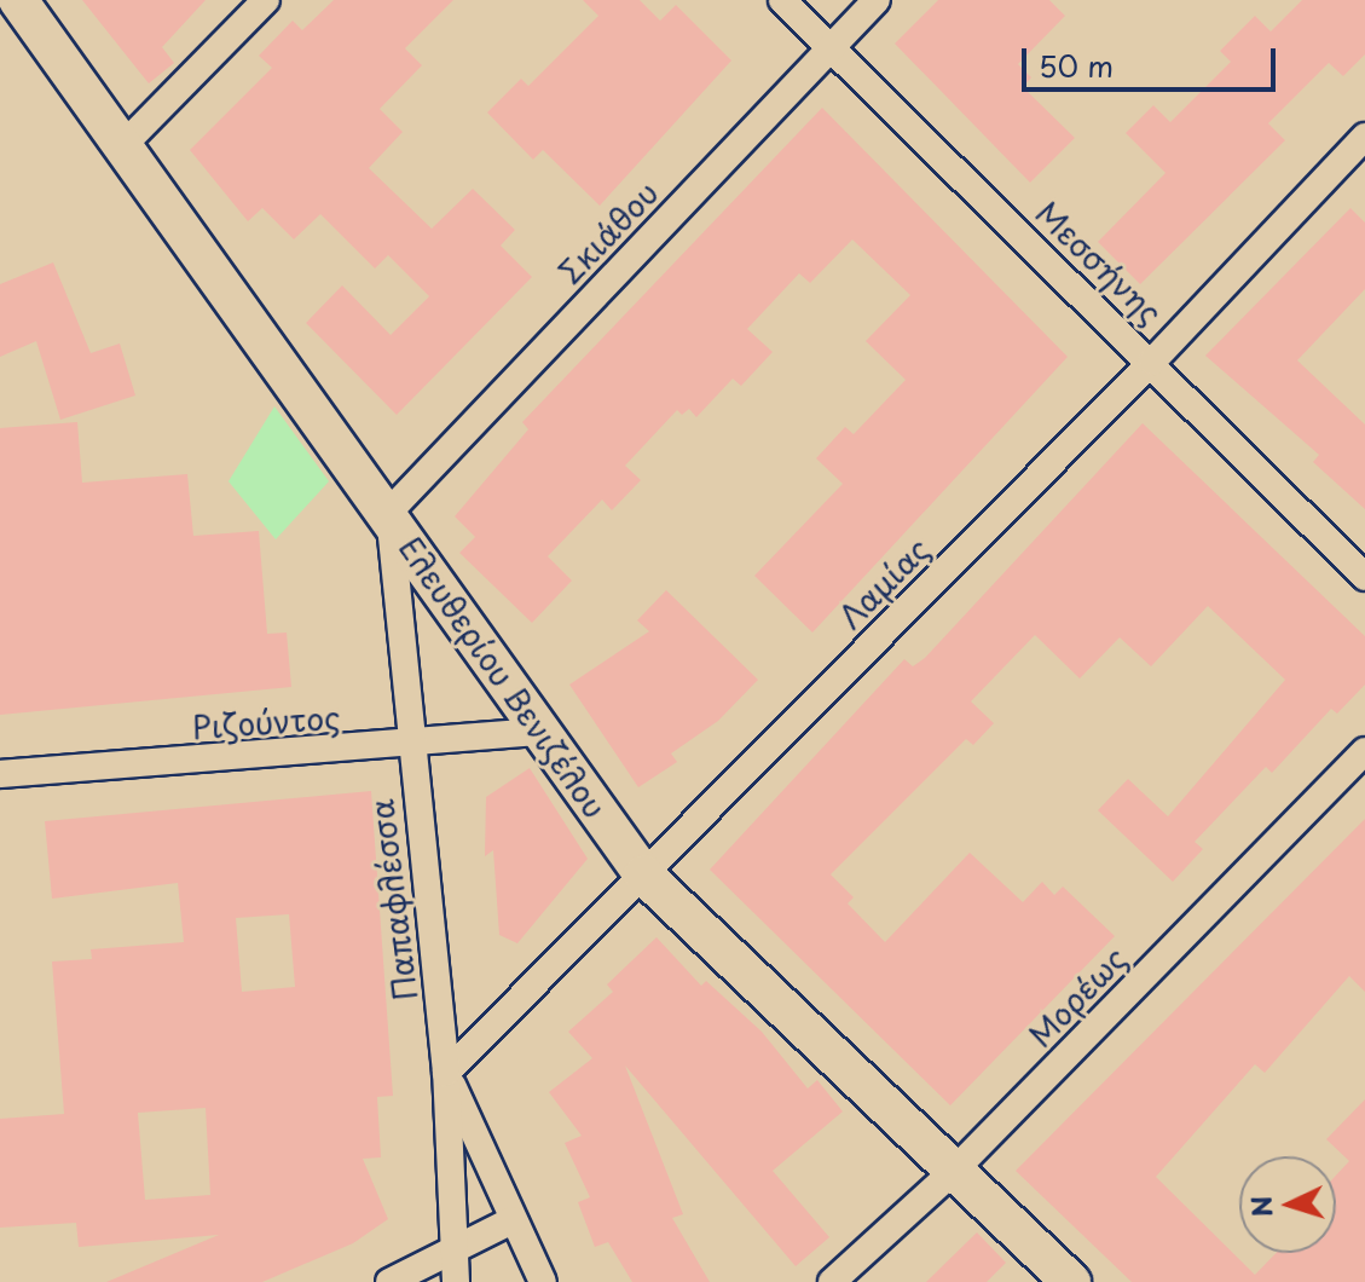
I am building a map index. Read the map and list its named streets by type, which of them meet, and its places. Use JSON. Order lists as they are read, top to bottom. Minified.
{"streets":{"street":["Σκιάθου","Μεσσήνης","Λαμίας","Ελευθερίου Βενιζέλου","Ριζούντος","Παπαφλέσσα","Μορέως"]},"crossings":[["Σκιάθου","Μεσσήνης"],["Σκιάθου","Ελευθερίου Βενιζέλου"],["Σκιάθου","Παπαφλέσσα"],["Μεσσήνης","Λαμίας"],["Λαμίας","Ελευθερίου Βενιζέλου"],["Λαμίας","Παπαφλέσσα"],["Ελευθερίου Βενιζέλου","Ριζούντος"],["Ελευθερίου Βενιζέλου","Παπαφλέσσα"],["Ελευθερίου Βενιζέλου","Μορέως"],["Ριζούντος","Παπαφλέσσα"]],"scale_bar":"50 m","north":"left"}
